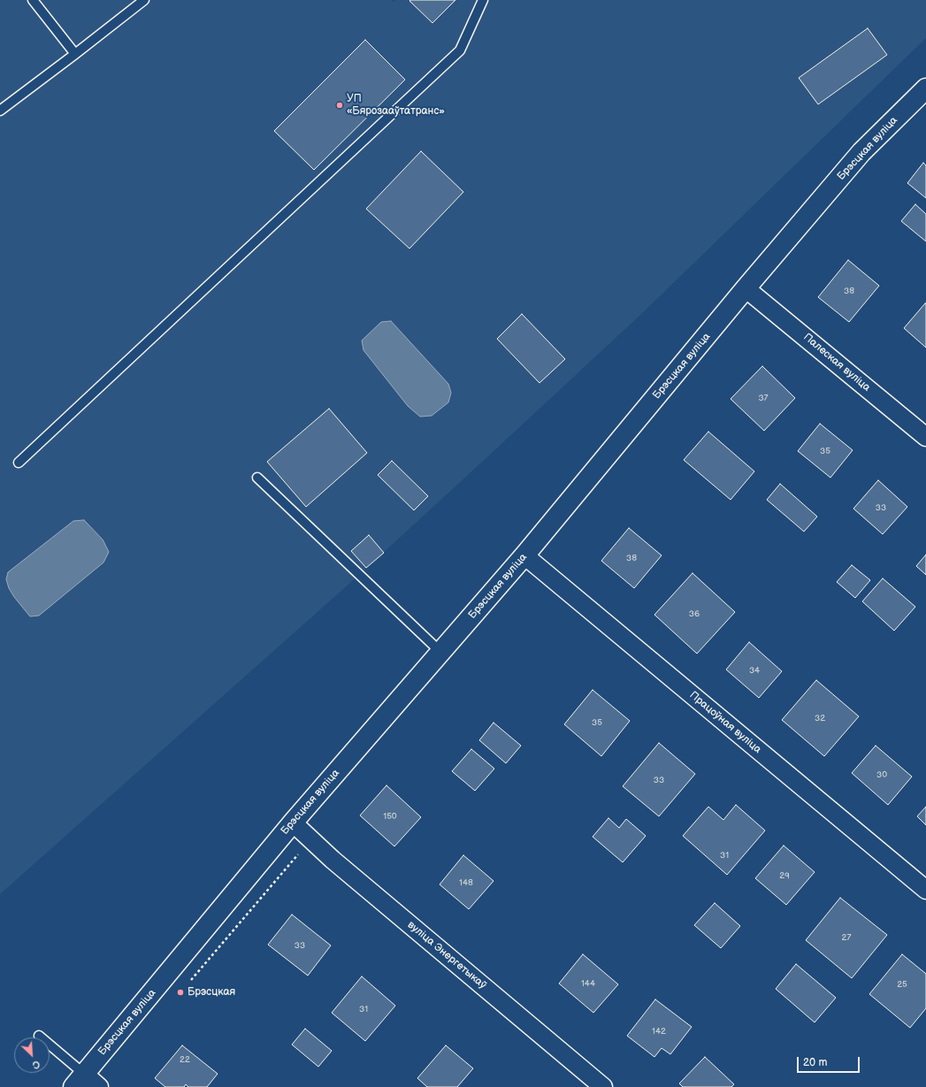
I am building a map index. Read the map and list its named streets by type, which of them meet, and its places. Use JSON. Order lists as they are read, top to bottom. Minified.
{"streets":{"street":["Брэсцкая вуліца","Палеская вуліца","Працоўная вуліца","вуліца Энергетыкаў"]},"crossings":[["Брэсцкая вуліца","Палеская вуліца"],["Брэсцкая вуліца","Працоўная вуліца"],["Брэсцкая вуліца","вуліца Энергетыкаў"]],"places":["УП «Бярозааўтатранс»","Брэсцкая"],"house_numbers":["38","37","35","33","38","36","34","32","35","30","33","150","31","29","148","27","33","144","25","31","142","22"],"scale_bar":"20 m","north":"bottom right"}
